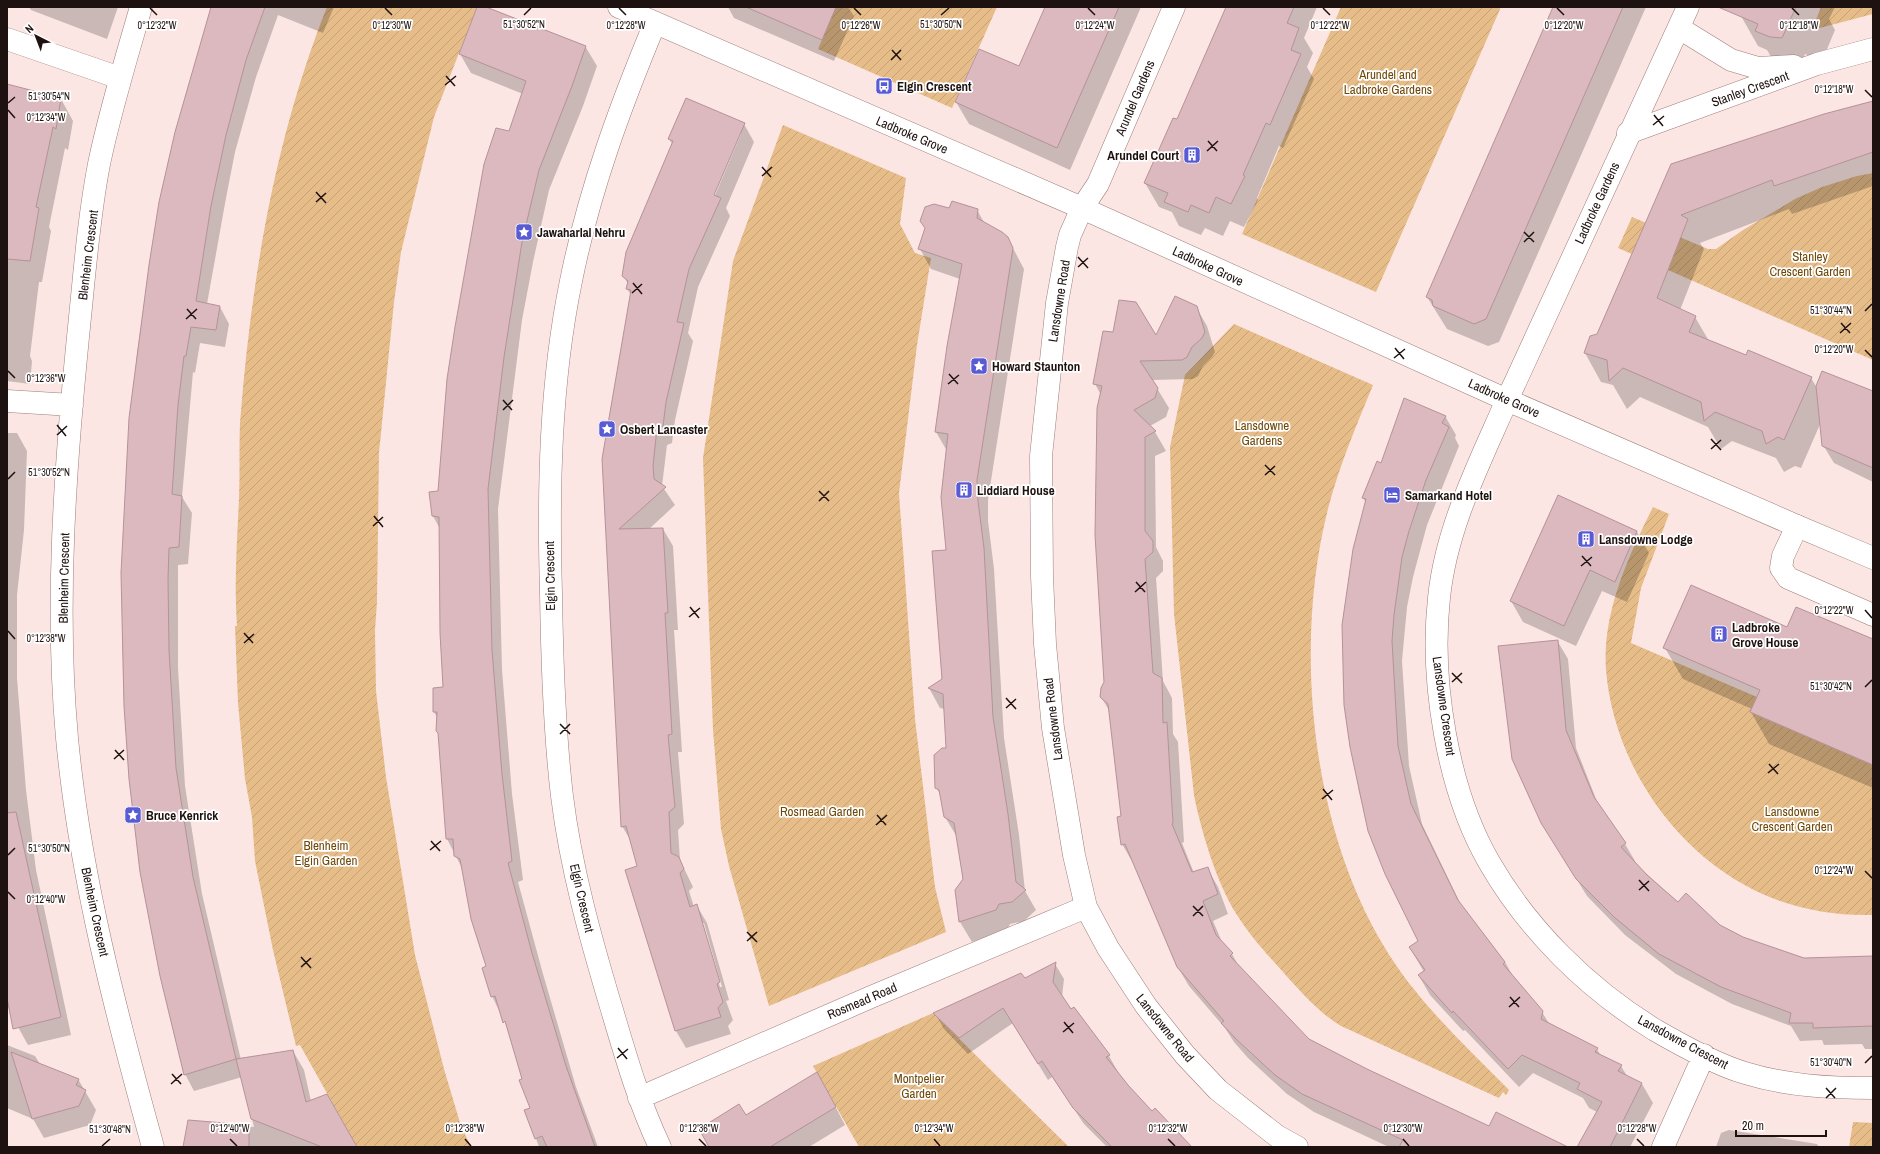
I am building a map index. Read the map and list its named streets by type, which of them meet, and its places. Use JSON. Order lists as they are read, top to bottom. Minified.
{"streets":{"street":["Stanley Crescent","Arundel Gardens","Ladbroke Grove","Ladbroke Gardens","Blenheim Crescent","Lansdowne Road","Elgin Crescent","Lansdowne Crescent","Rosmead Road"]},"crossings":[["Stanley Crescent","Ladbroke Gardens"],["Arundel Gardens","Ladbroke Grove"],["Arundel Gardens","Lansdowne Road"],["Ladbroke Grove","Ladbroke Gardens"],["Ladbroke Grove","Lansdowne Road"],["Ladbroke Grove","Elgin Crescent"],["Ladbroke Grove","Lansdowne Crescent"],["Ladbroke Gardens","Lansdowne Crescent"],["Lansdowne Road","Rosmead Road"],["Elgin Crescent","Rosmead Road"]],"parks":["Arundel and Ladbroke Gardens","Stanley Crescent Garden","Lansdowne Gardens","Rosmead Garden","Lansdowne Crescent Garden","Blenheim Elgin Garden","Montpelier Garden"],"places":{"bus stop":["Elgin Crescent"],"building":["Arundel Court","Liddiard House","Lansdowne Lodge","Ladbroke Grove House"],"place":["Jawaharlal Nehru","Howard Staunton","Osbert Lancaster","Bruce Kenrick"],"hotel":["Samarkand Hotel"]},"scale_bar":"20 m","north":"top left","coordinates":["51°30'50\"N","51°30'52\"N","0°12'32\"W","0°12'30\"W","0°12'28\"W","0°12'24\"W","0°12'20\"W","0°12'18\"W","0°12'26\"W","0°12'22\"W","51°30'54\"N","0°12'34\"W","51°30'44\"N","0°12'36\"W","0°12'38\"W","51°30'42\"N","0°12'40\"W","51°30'40\"N","51°30'48\"N"]}
